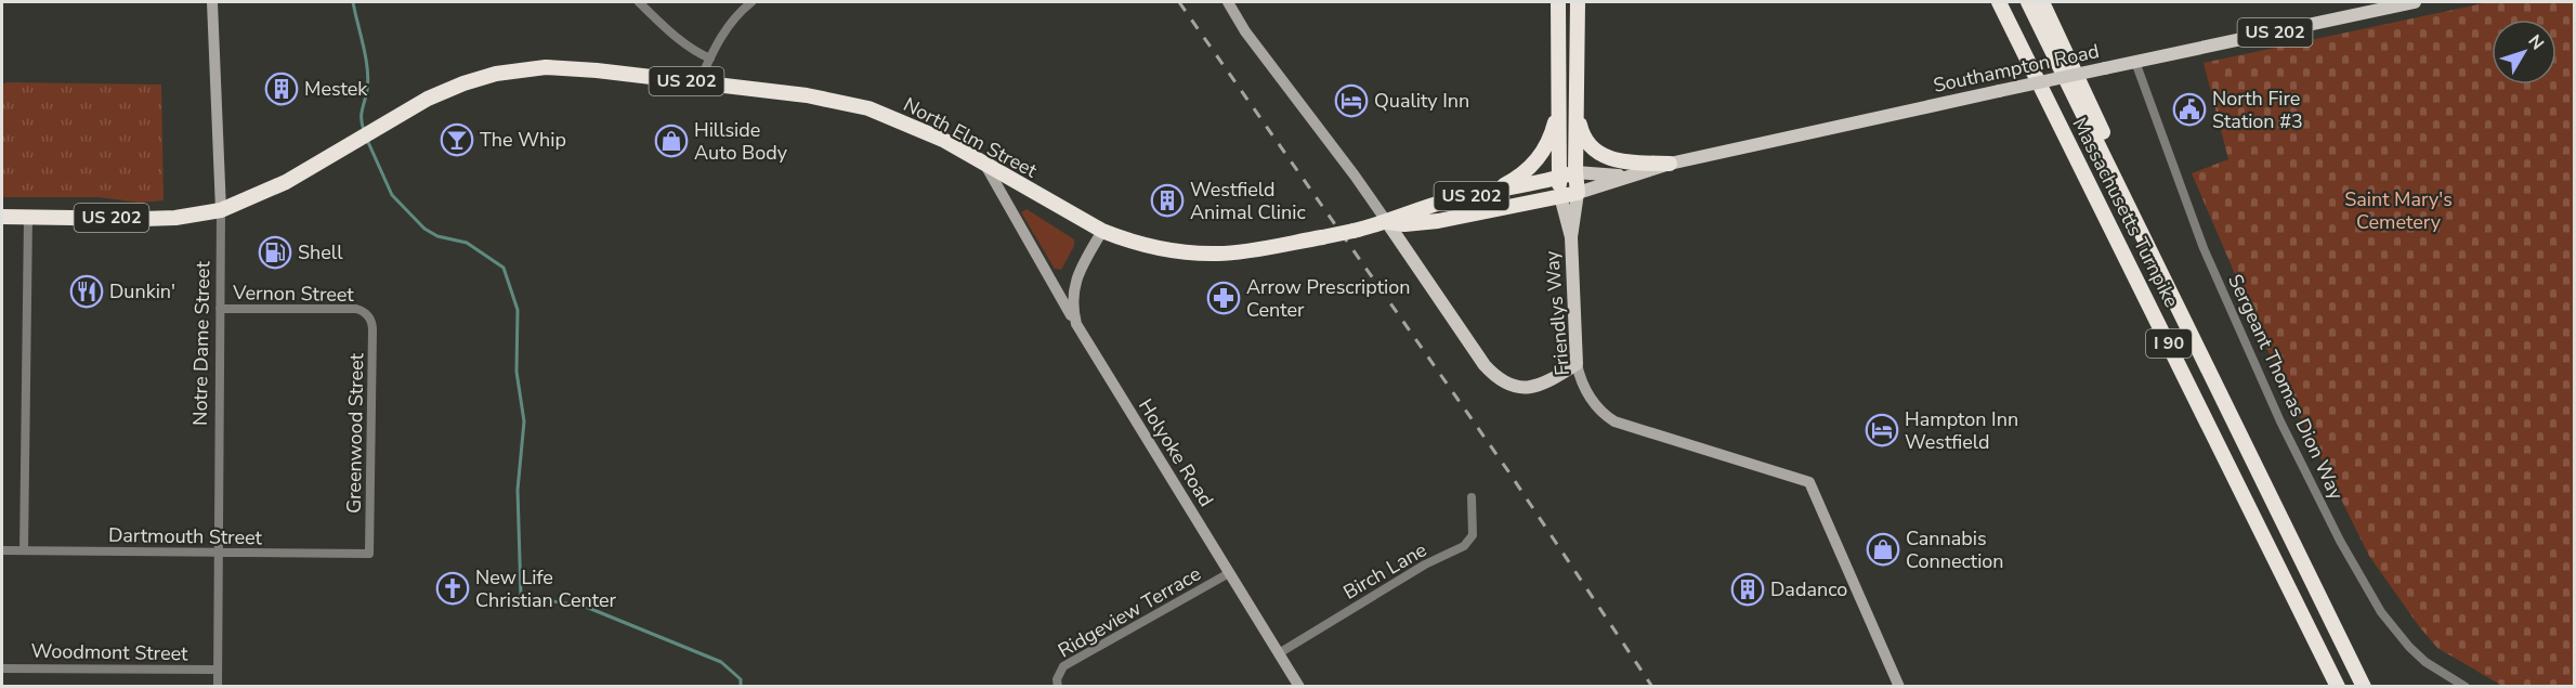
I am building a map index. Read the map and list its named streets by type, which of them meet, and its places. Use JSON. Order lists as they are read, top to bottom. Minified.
{"streets":{"highway":["US 202","Southampton Road","North Elm Street","Massachusetts Turnpike","Friendlys Way","I 90"],"street":["Vernon Street","Notre Dame Street","Sergeant Thomas Dion Way","Greenwood Street","Holyoke Road","Dartmouth Street","Birch Lane","Ridgeview Terrace","Woodmont Street"]},"crossings":[["Southampton Road","North Elm Street"],["Southampton Road","Friendlys Way"],["Southampton Road","Sergeant Thomas Dion Way"],["North Elm Street","Notre Dame Street"],["North Elm Street","Holyoke Road"],["Vernon Street","Notre Dame Street"],["Vernon Street","Greenwood Street"],["Notre Dame Street","Dartmouth Street"],["Notre Dame Street","Woodmont Street"],["Greenwood Street","Dartmouth Street"],["Holyoke Road","Birch Lane"],["Holyoke Road","Ridgeview Terrace"]],"parks":["Saint Mary's Cemetery"],"places":{"building":["Mestek","Westfield Animal Clinic","Dadanco"],"hotel":["Quality Inn","Hampton Inn Westfield"],"public building":["North Fire Station #3"],"bar":["The Whip"],"shop":["Hillside Auto Body","Cannabis Connection"],"fuel station":["Shell"],"restaurant":["Dunkin'"],"pharmacy":["Arrow Prescription Center"],"church":["New Life Christian Center"]},"north":"top right"}
